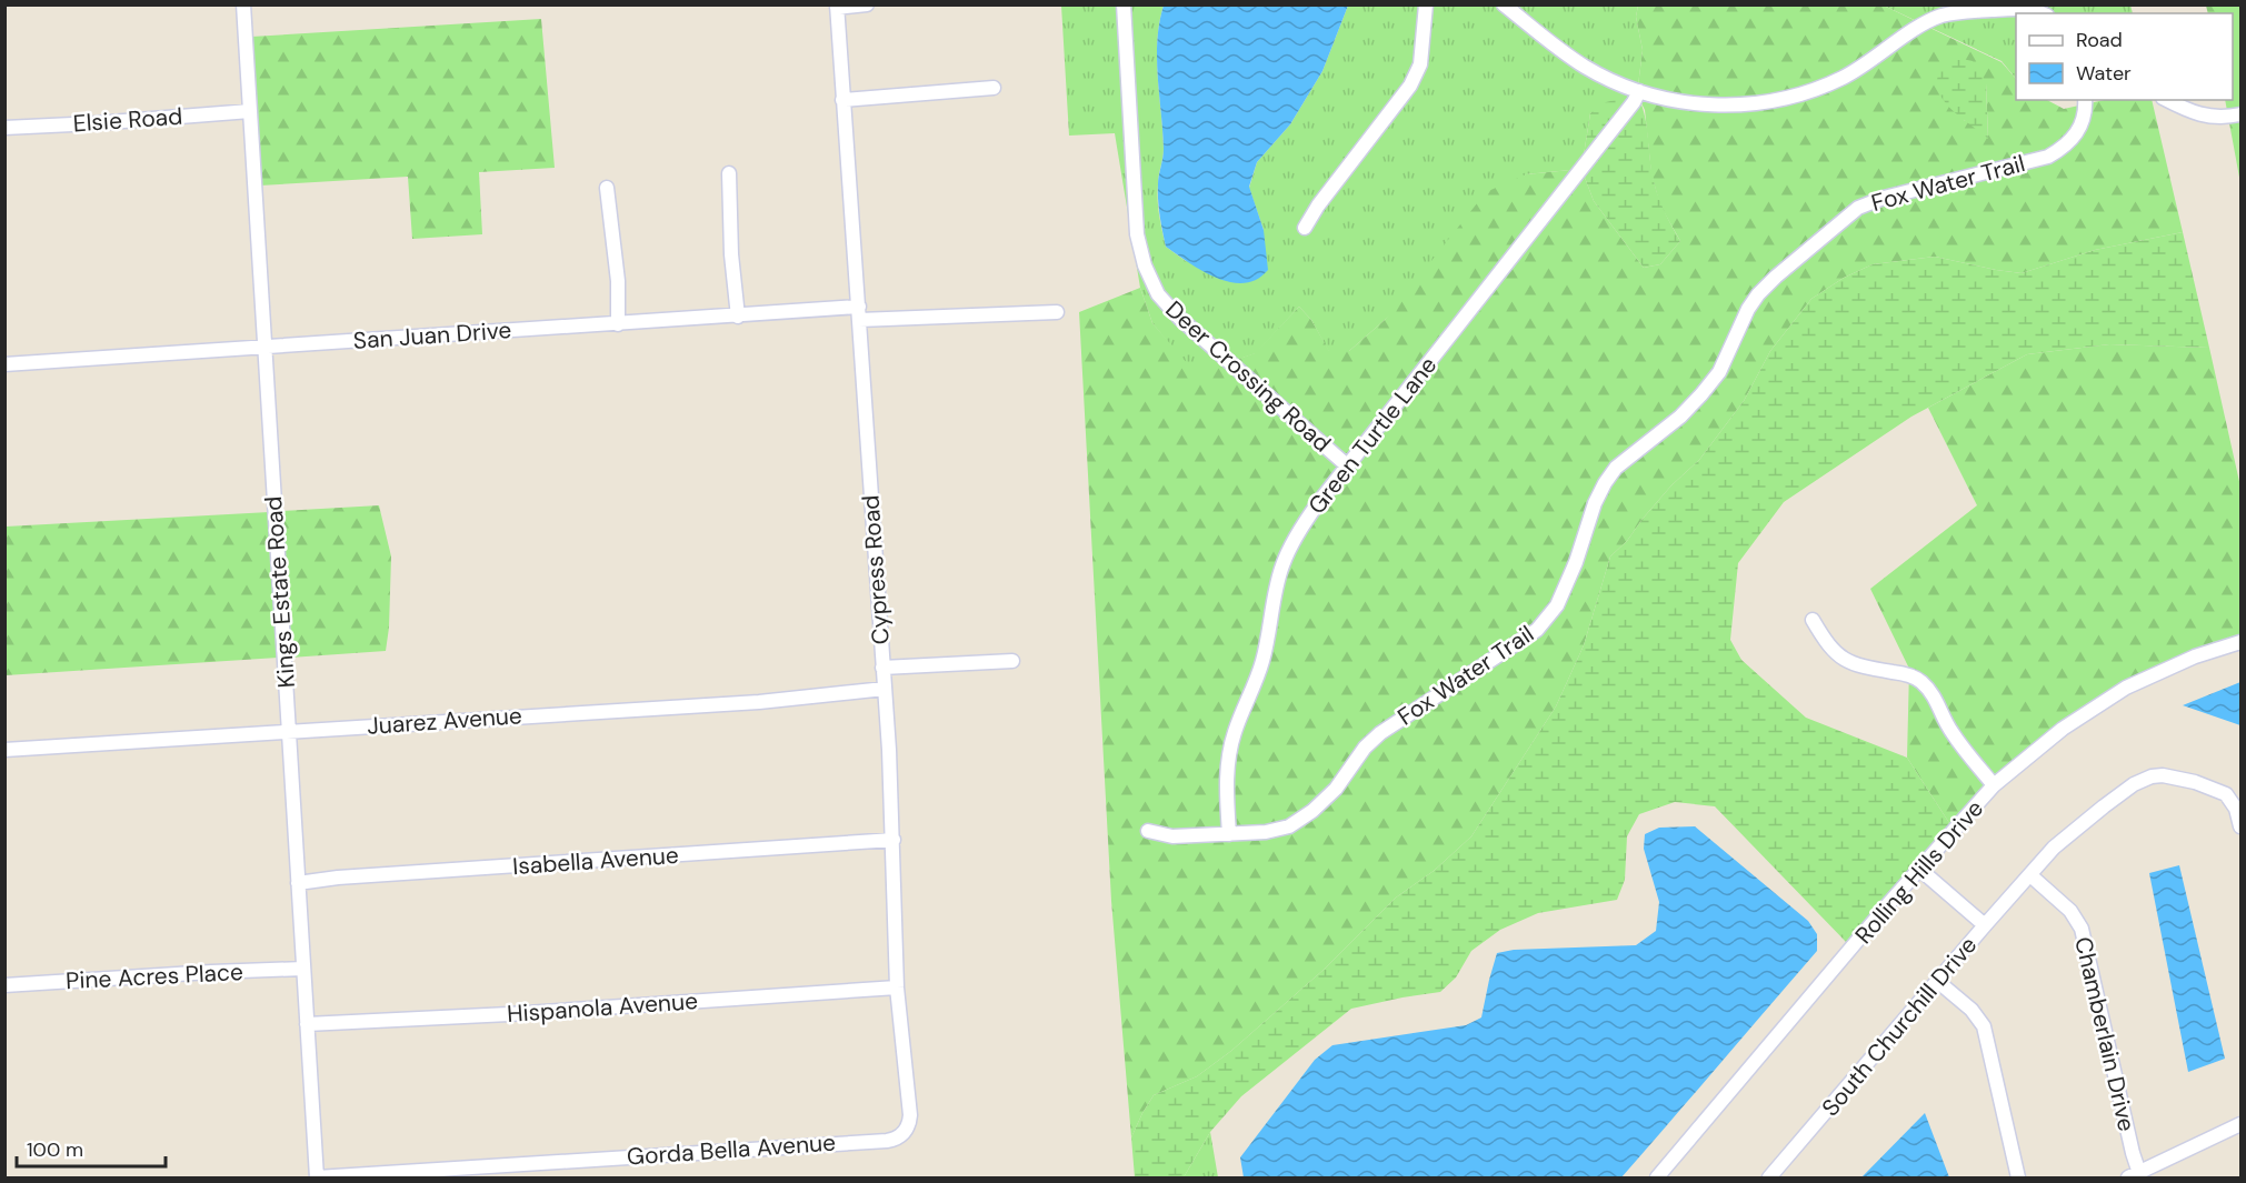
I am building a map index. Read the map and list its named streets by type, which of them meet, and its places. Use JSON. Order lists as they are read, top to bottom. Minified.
{"streets":{"street":["Elsie Road","Fox Water Trail","San Juan Drive","Deer Crossing Road","Green Turtle Lane","Cypress Road","Kings Estate Road","Juarez Avenue","Isabella Avenue","Rolling Hills Drive","Pine Acres Place","Hispanola Avenue","South Churchill Drive","Chamberlain Drive","Gorda Bella Avenue"]},"crossings":[["Elsie Road","Kings Estate Road"],["Fox Water Trail","Green Turtle Lane"],["San Juan Drive","Cypress Road"],["San Juan Drive","Kings Estate Road"],["Deer Crossing Road","Green Turtle Lane"],["Cypress Road","Juarez Avenue"],["Cypress Road","Isabella Avenue"],["Cypress Road","Hispanola Avenue"],["Cypress Road","Gorda Bella Avenue"],["Kings Estate Road","Juarez Avenue"],["Kings Estate Road","Isabella Avenue"],["Kings Estate Road","Pine Acres Place"],["Kings Estate Road","Hispanola Avenue"],["Kings Estate Road","Gorda Bella Avenue"],["South Churchill Drive","Chamberlain Drive"]],"legend":["Road","Water"],"scale_bar":"100 m"}
